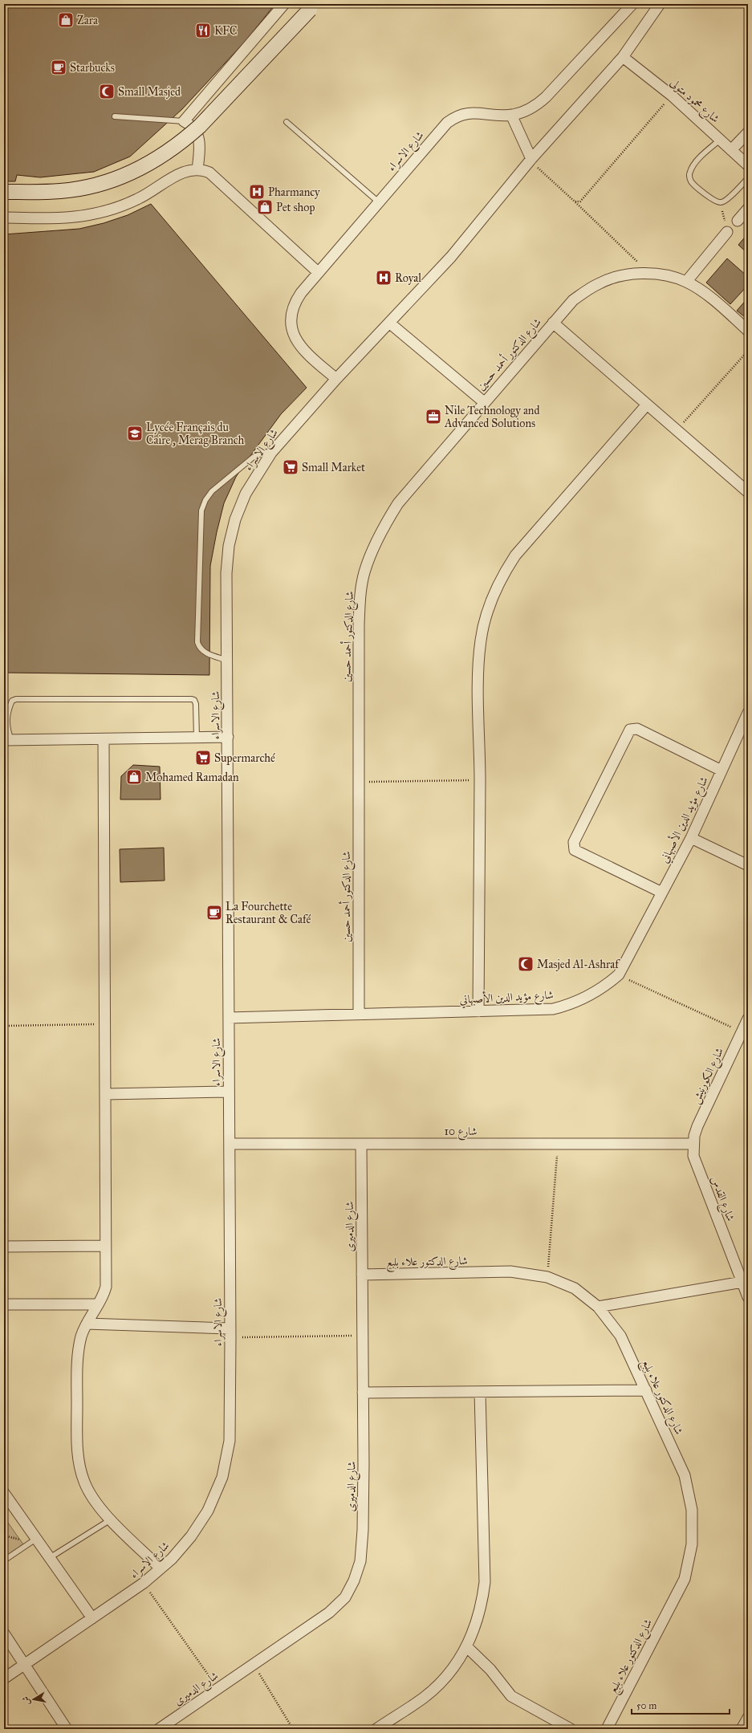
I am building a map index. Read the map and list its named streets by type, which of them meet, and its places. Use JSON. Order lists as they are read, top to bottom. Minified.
{"streets":{"street":["شارع محمود متولى","شارع الاسراء","شارع الدكتور أحمد حسين","شارع مؤيد الدين الأصبهاني","شارع الكورنيش","شارع 10","شارع القدس","شارع الدميرى","شارع الدكتور علاء بلبع"]},"crossings":[["شارع محمود متولى","شارع الاسراء"],["شارع الاسراء","شارع مؤيد الدين الأصبهاني"],["شارع الاسراء","شارع 10"],["شارع الدكتور أحمد حسين","شارع مؤيد الدين الأصبهاني"],["شارع الكورنيش","شارع 10"],["شارع الكورنيش","شارع القدس"],["شارع 10","شارع القدس"],["شارع 10","شارع الدميرى"],["شارع الدميرى","شارع الدكتور علاء بلبع"]],"places":{"shop":["Zara","Pet shop","Mohamed Ramadan"],"restaurant":["KFC"],"cafe":["Starbucks","La Fourchette Restaurant & Café"],"mosque":["Small Masjed","Masjed Al-Ashraf"],"hospital":["Pharmancy","Royal"],"office":["Nile Technology and Advanced Solutions"],"school or university":["Lycée Français du Caire , Merag Branch"],"supermarket":["Small Market","Supermarché"]},"scale_bar":"50 m","north":"left"}
